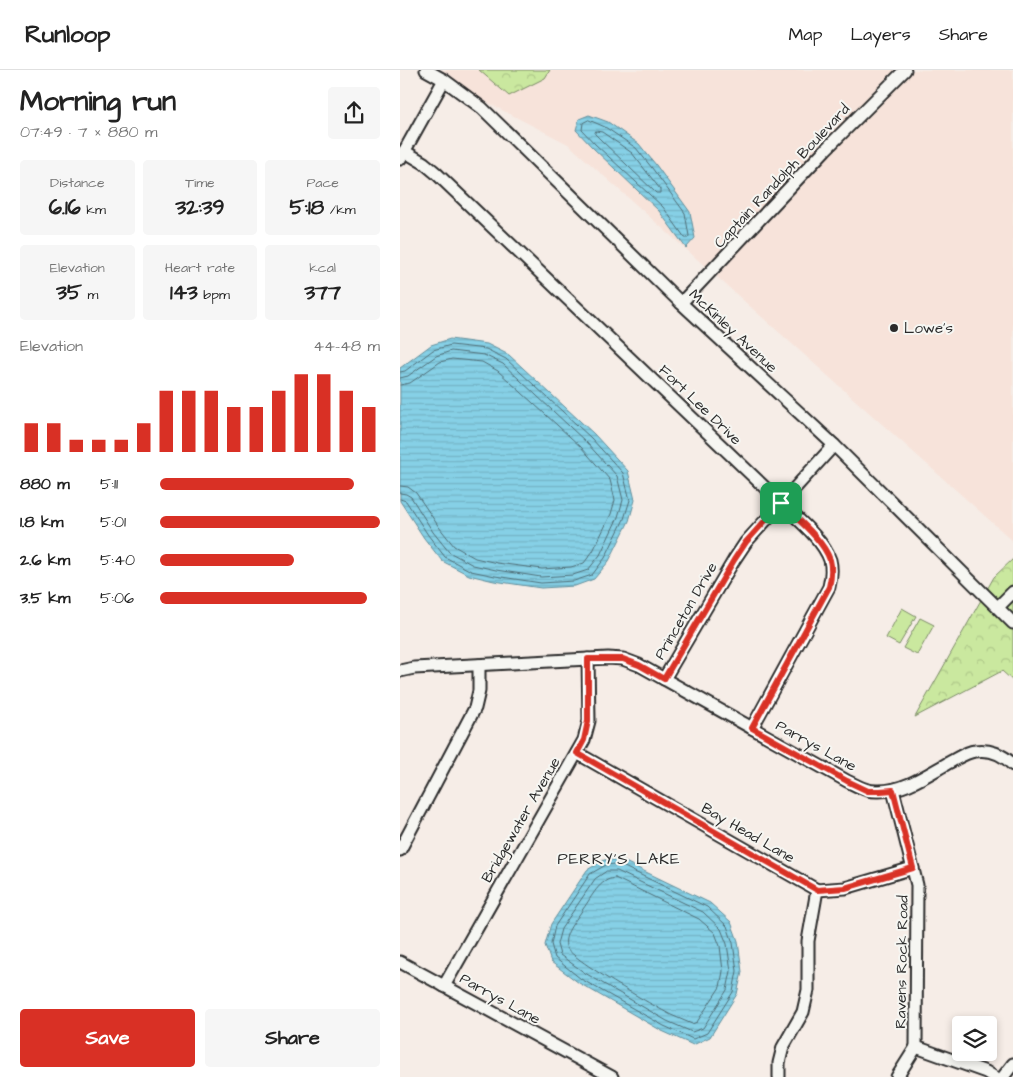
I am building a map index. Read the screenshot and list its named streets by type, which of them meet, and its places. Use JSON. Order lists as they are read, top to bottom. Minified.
{"streets":{"street":["Captain Randolph Boulevard","McKinley Avenue","Fort Lee Drive","Princeton Drive","Parrys Lane","Bridgewater Avenue","Bay Head Lane","Ravens Rock Road"]},"crossings":[["Captain Randolph Boulevard","McKinley Avenue"],["McKinley Avenue","Princeton Drive"],["Fort Lee Drive","Princeton Drive"],["Fort Lee Drive","Parrys Lane"],["Princeton Drive","Parrys Lane"],["Parrys Lane","Bridgewater Avenue"],["Parrys Lane","Ravens Rock Road"],["Bridgewater Avenue","Bay Head Lane"]],"districts":["PERRY'S LAKE"],"places":["Lowe's"],"page":{"header":"Runloop","nav":["Map","Layers","Share"],"heading":["Morning run","07:49 · 7 × 880 m"],"stats":[["Distance","6.16 km"],["Time","32:39"],["Pace","5:18 /km"],["Elevation","35 m"],["Heart rate","143 bpm"],["kcal","377"]],"chart":["Elevation","44–48 m"],"list":[{"name":"880 m","note":"5:11"},{"name":"1.8 km","note":"5:01"},{"name":"2.6 km","note":"5:40"},{"name":"3.5 km","note":"5:06"}],"buttons":["Save","Share"]}}
